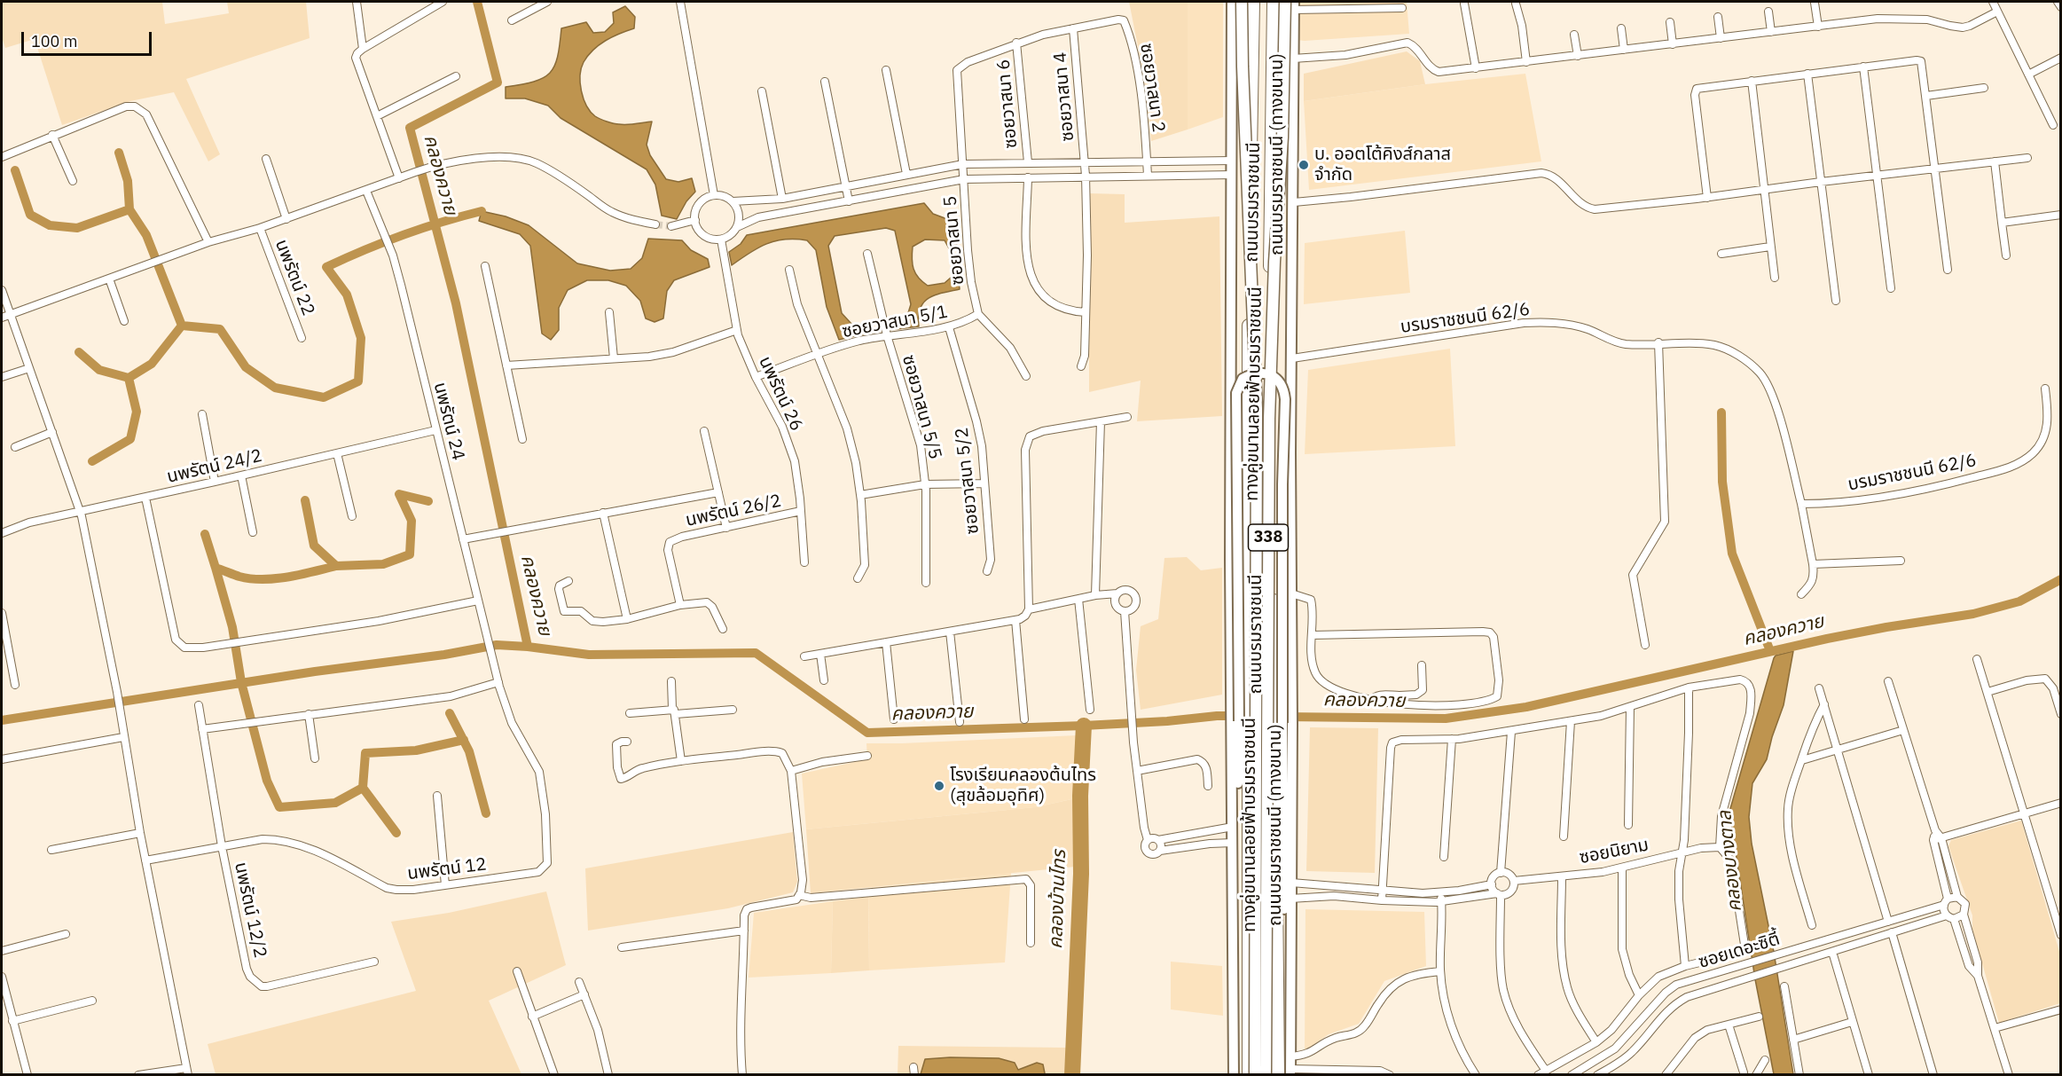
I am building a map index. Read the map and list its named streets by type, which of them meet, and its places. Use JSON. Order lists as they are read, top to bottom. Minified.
{"streets":{"highway":["ถนนบรมราชชนนี","338"],"main road":["ถนนบรมราชชนนี (ทางขนาน)","ทางคู่ขนานลอยฟ้าบรมราชชนนี"],"street":["ซอยวาสนา 2","ซอยวาสนา 4","ซอยวาสนา 6","ซอยวาสนา 5","นพรัตน์ 22","บรมราชชนนี 62/6","ซอยวาสนา 5/1","นพรัตน์ 26","ซอยวาสนา 5/5","นพรัตน์ 24","นพรัตน์ 24/2","ซอยวาสนา 5/2","นพรัตน์ 26/2","ซอยนิยาม","นพรัตน์ 12","นพรัตน์ 12/2","ซอยเดอะซิตี้"]},"crossings":[["ซอยวาสนา 2","ซอยวาสนา 4"],["ซอยวาสนา 6","ซอยวาสนา 5"],["ถนนบรมราชชนนี (ทางขนาน)","ถนนบรมราชชนนี"],["ถนนบรมราชชนนี (ทางขนาน)","บรมราชชนนี 62/6"],["ถนนบรมราชชนนี","338"],["ซอยวาสนา 5","ซอยวาสนา 5/1"],["ซอยวาสนา 5/1","นพรัตน์ 26"],["ซอยวาสนา 5/1","ซอยวาสนา 5/5"],["ซอยวาสนา 5/1","ซอยวาสนา 5/2"],["นพรัตน์ 26","นพรัตน์ 26/2"],["นพรัตน์ 24","นพรัตน์ 24/2"],["นพรัตน์ 24","นพรัตน์ 12"],["นพรัตน์ 12","นพรัตน์ 12/2"]],"water":["คลองควาย","คลองบางตาล","คลองบ้านไทร"],"places":["บ. ออตโต้คิงส์กลาส จำกัด","โรงเรียนคลองต้นไทร (สุขล้อมอุทิศ)"],"scale_bar":"100 m"}
